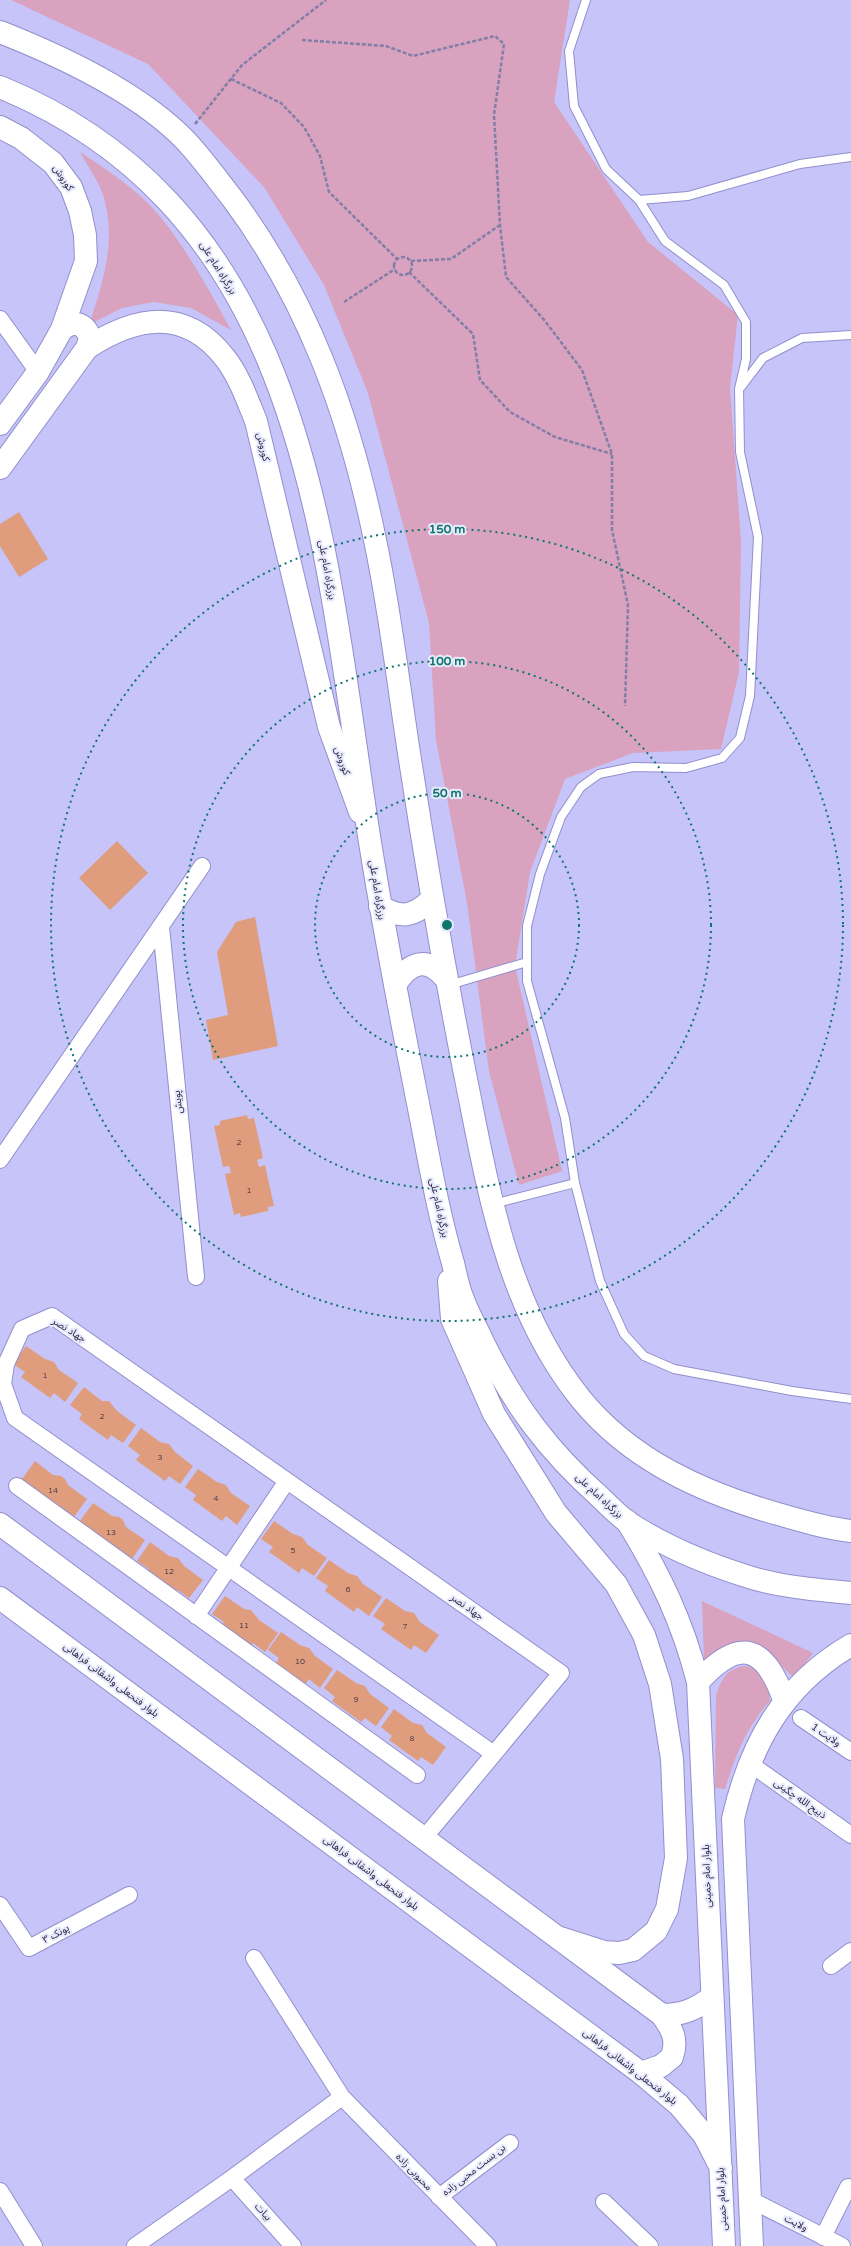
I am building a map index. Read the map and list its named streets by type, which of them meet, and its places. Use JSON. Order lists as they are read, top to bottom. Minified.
{"streets":{"main road":["کوروش","بزرگراه امام علی","بلوار فتحعلی واشقانی فراهانی","بلوار امام خمینی"],"street":["پویش","جهاد نصر","ولایت 1","ذبیح الله چگینی","پونک ۳","بن بست محبی زاده","محبوبی زاده","بیات","ولایت"]},"crossings":[["کوروش","بزرگراه امام علی"],["بزرگراه امام علی","بلوار امام خمینی"],["بلوار فتحعلی واشقانی فراهانی","بلوار امام خمینی"],["بن بست محبی زاده","محبوبی زاده"]],"house_numbers":["2","1","1","2","3","14","4","13","5","12","6","11","7","10","9","8"],"rings":["150 m","100 m","50 m"]}
